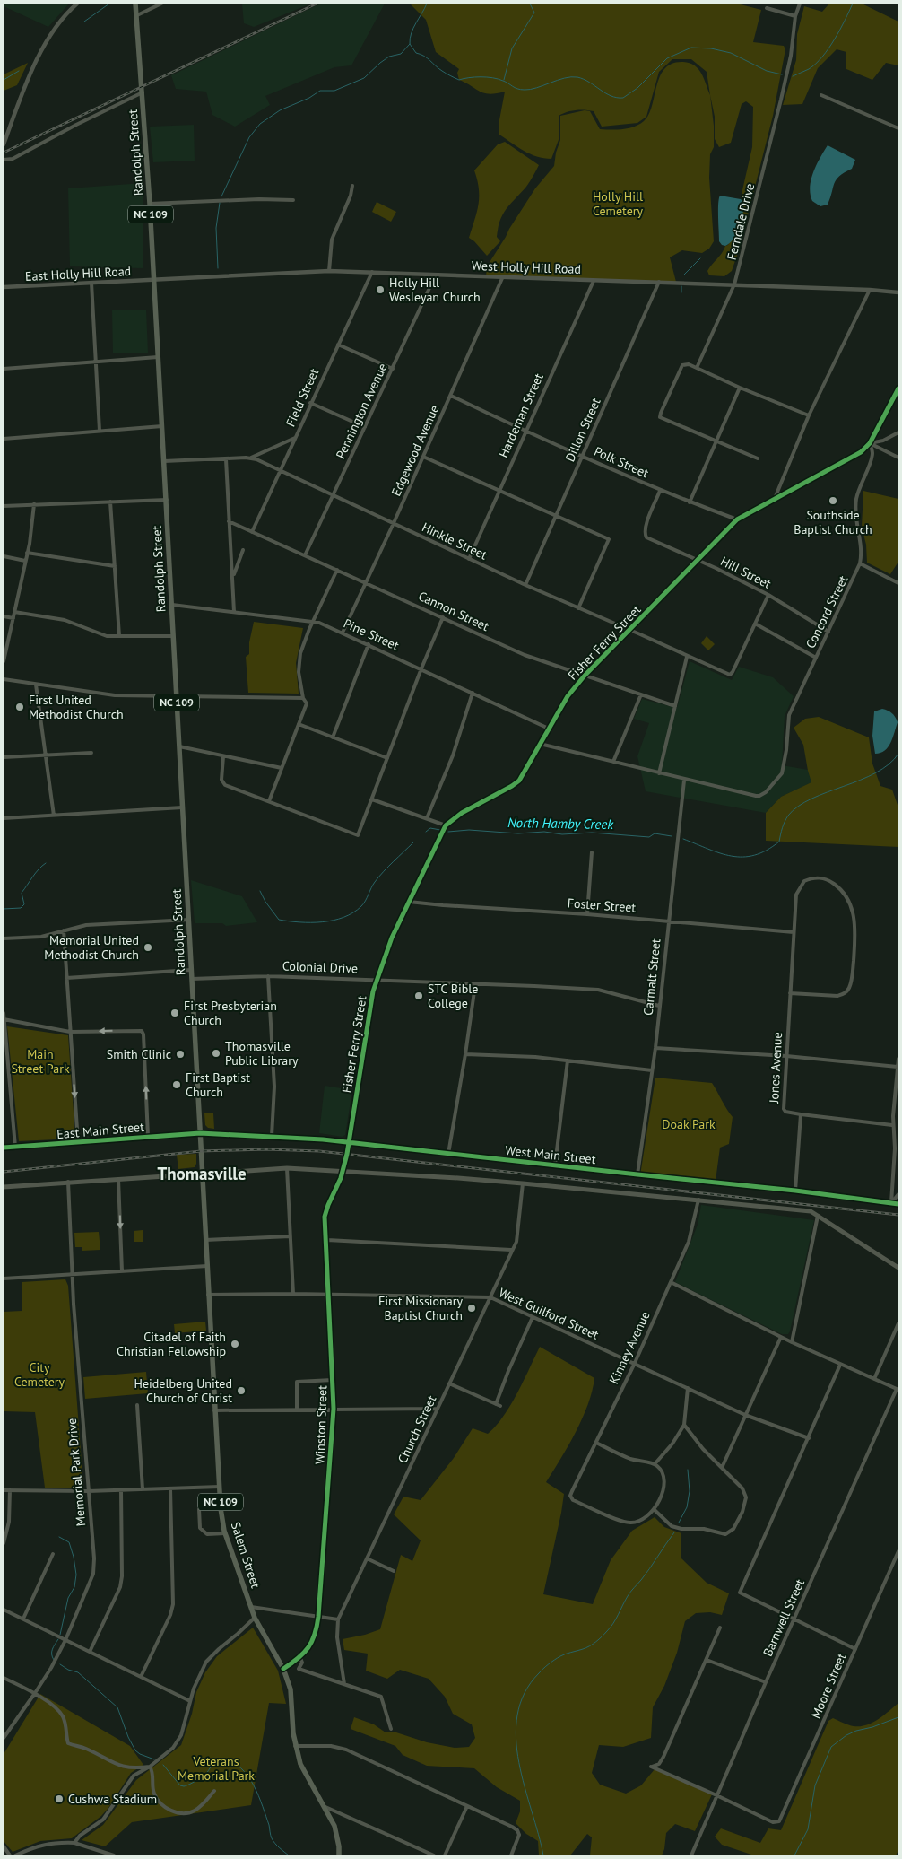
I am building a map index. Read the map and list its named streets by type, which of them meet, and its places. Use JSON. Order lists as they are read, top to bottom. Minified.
{"streets":{"main road":["Randolph Street","NC 109","Salem Street"],"street":["Ferndale Drive","West Holly Hill Road","East Holly Hill Road","Field Street","Pennington Avenue","Hardeman Street","Dillon Street","Edgewood Avenue","Polk Street","Hinkle Street","Hill Street","Cannon Street","Concord Street","Pine Street","Fisher Ferry Street","Foster Street","Colonial Drive","Carmalt Street","Jones Avenue","East Main Street","West Main Street","West Guilford Street","Kinney Avenue","Winston Street","Church Street","Memorial Park Drive","Barnwell Street","Moore Street"]},"crossings":[["Randolph Street","West Holly Hill Road"],["Randolph Street","East Holly Hill Road"],["Randolph Street","Hinkle Street"],["Randolph Street","Pine Street"],["Randolph Street","Colonial Drive"],["Randolph Street","East Main Street"],["Randolph Street","West Main Street"],["Randolph Street","Salem Street"],["Ferndale Drive","West Holly Hill Road"],["West Holly Hill Road","East Holly Hill Road"],["West Holly Hill Road","Field Street"],["West Holly Hill Road","Pennington Avenue"],["West Holly Hill Road","Hardeman Street"],["West Holly Hill Road","Dillon Street"],["West Holly Hill Road","Edgewood Avenue"],["Field Street","Hinkle Street"],["Field Street","Cannon Street"],["Pennington Avenue","Hinkle Street"],["Pennington Avenue","Cannon Street"],["Hardeman Street","Polk Street"],["Hardeman Street","Hinkle Street"],["Dillon Street","Polk Street"],["Dillon Street","Hinkle Street"],["Edgewood Avenue","Polk Street"],["Edgewood Avenue","Hinkle Street"],["Edgewood Avenue","Cannon Street"],["Edgewood Avenue","Pine Street"],["Polk Street","Hill Street"],["Polk Street","Fisher Ferry Street"],["Hinkle Street","Fisher Ferry Street"],["Hill Street","Concord Street"],["Hill Street","Fisher Ferry Street"],["Cannon Street","Fisher Ferry Street"],["Concord Street","Fisher Ferry Street"],["Concord Street","Carmalt Street"],["Pine Street","Fisher Ferry Street"],["Fisher Ferry Street","Foster Street"],["Fisher Ferry Street","Colonial Drive"],["Fisher Ferry Street","West Main Street"],["Fisher Ferry Street","Winston Street"],["Foster Street","Carmalt Street"],["Foster Street","Jones Avenue"],["Colonial Drive","Carmalt Street"],["Carmalt Street","West Main Street"],["East Main Street","West Main Street"],["East Main Street","Salem Street"],["West Main Street","Salem Street"],["West Guilford Street","Kinney Avenue"],["West Guilford Street","Winston Street"],["West Guilford Street","Church Street"],["West Guilford Street","Salem Street"],["Winston Street","Salem Street"],["Barnwell Street","Moore Street"]],"districts":["Thomasville"],"water":["North Hamby Creek"],"parks":["Holly Hill Cemetery","Main Street Park","Doak Park","City Cemetery","Veterans Memorial Park"],"places":["Holly Hill Wesleyan Church","Southside Baptist Church","First United Methodist Church","Memorial United Methodist Church","STC Bible College","First Presbyterian Church","Thomasville Public Library","Smith Clinic","First Baptist Church","First Missionary Baptist Church","Citadel of Faith Christian Fellowship","Heidelberg United Church of Christ","Cushwa Stadium"]}
